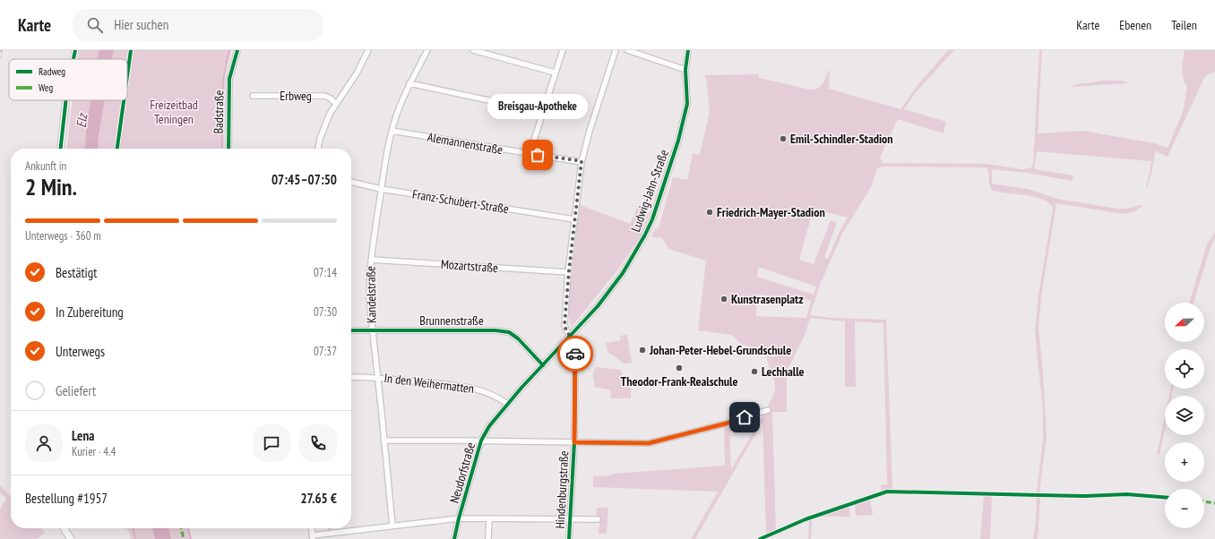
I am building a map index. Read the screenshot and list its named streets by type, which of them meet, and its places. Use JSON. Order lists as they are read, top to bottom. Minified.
{"streets":{"street":["Erbweg","Badstraße","Alemannenstraße","Ludwig-Jahn-Straße","Franz-Schubert-Straße","Mozartstraße","Kandelstraße","Brunnenstraße","In den Weihermatten","Neudorfstraße","Hindenburgstraße"]},"crossings":[["Alemannenstraße","Kandelstraße"],["Alemannenstraße","Hindenburgstraße"],["Ludwig-Jahn-Straße","Neudorfstraße"],["Ludwig-Jahn-Straße","Hindenburgstraße"],["Franz-Schubert-Straße","Kandelstraße"],["Franz-Schubert-Straße","Hindenburgstraße"],["Mozartstraße","Kandelstraße"],["Mozartstraße","Hindenburgstraße"],["Kandelstraße","Brunnenstraße"],["Kandelstraße","In den Weihermatten"],["Brunnenstraße","Neudorfstraße"],["In den Weihermatten","Neudorfstraße"],["Neudorfstraße","Hindenburgstraße"]],"water":["Elz"],"parks":["Freizeitbad Teningen"],"places":["Emil-Schindler-Stadion","Breisgau-Apotheke","Friedrich-Mayer-Stadion","Kunstrasenplatz","Johan-Peter-Hebel-Grundschule","Theodor-Frank-Realschule","Lechhalle"],"legend":["Radweg","Weg"],"north":"left","page":{"header":"Karte","search":"Hier suchen","nav":["Karte","Ebenen","Teilen"],"bubble":"Breisgau-Apotheke","heading":["2 Min.","Ankunft in","07:45–07:50"],"panel":["Lena","Kurier · 4.4","Bestellung #1957","27.65 €"],"bar":"Unterwegs · 360 m","list":[["Bestätigt","07:14"],["In Zubereitung","07:30"],["Unterwegs","07:37"],"Geliefert"],"map_buttons":["+","−"]}}
